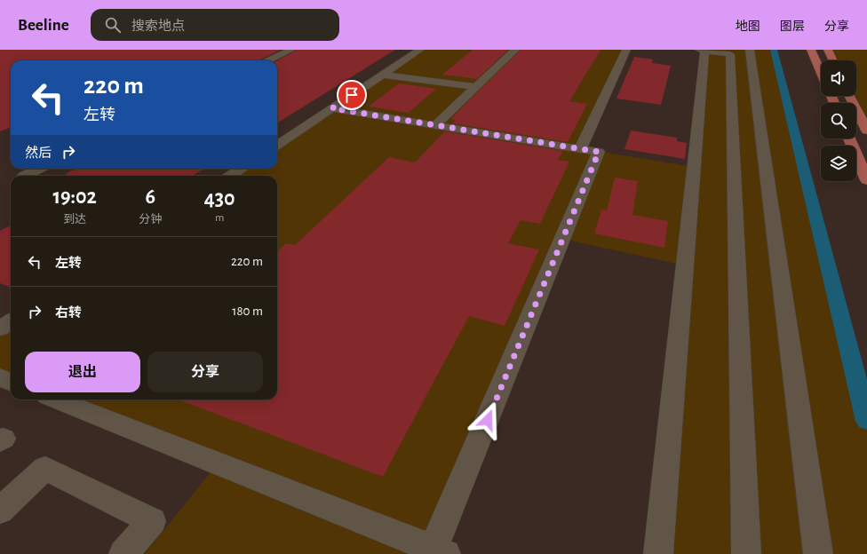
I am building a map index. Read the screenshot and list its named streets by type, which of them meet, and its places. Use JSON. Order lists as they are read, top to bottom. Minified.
{"page":{"header":"Beeline","search":"搜索地点","nav":["地图","图层","分享"],"turn":["220 m","左转"],"then":"然后","eta":["19:02","到达","6","分钟","430","m"],"list":[{"name":"左转","value":"220 m"},{"name":"右转","value":"180 m"}],"buttons":["退出","分享"]}}
